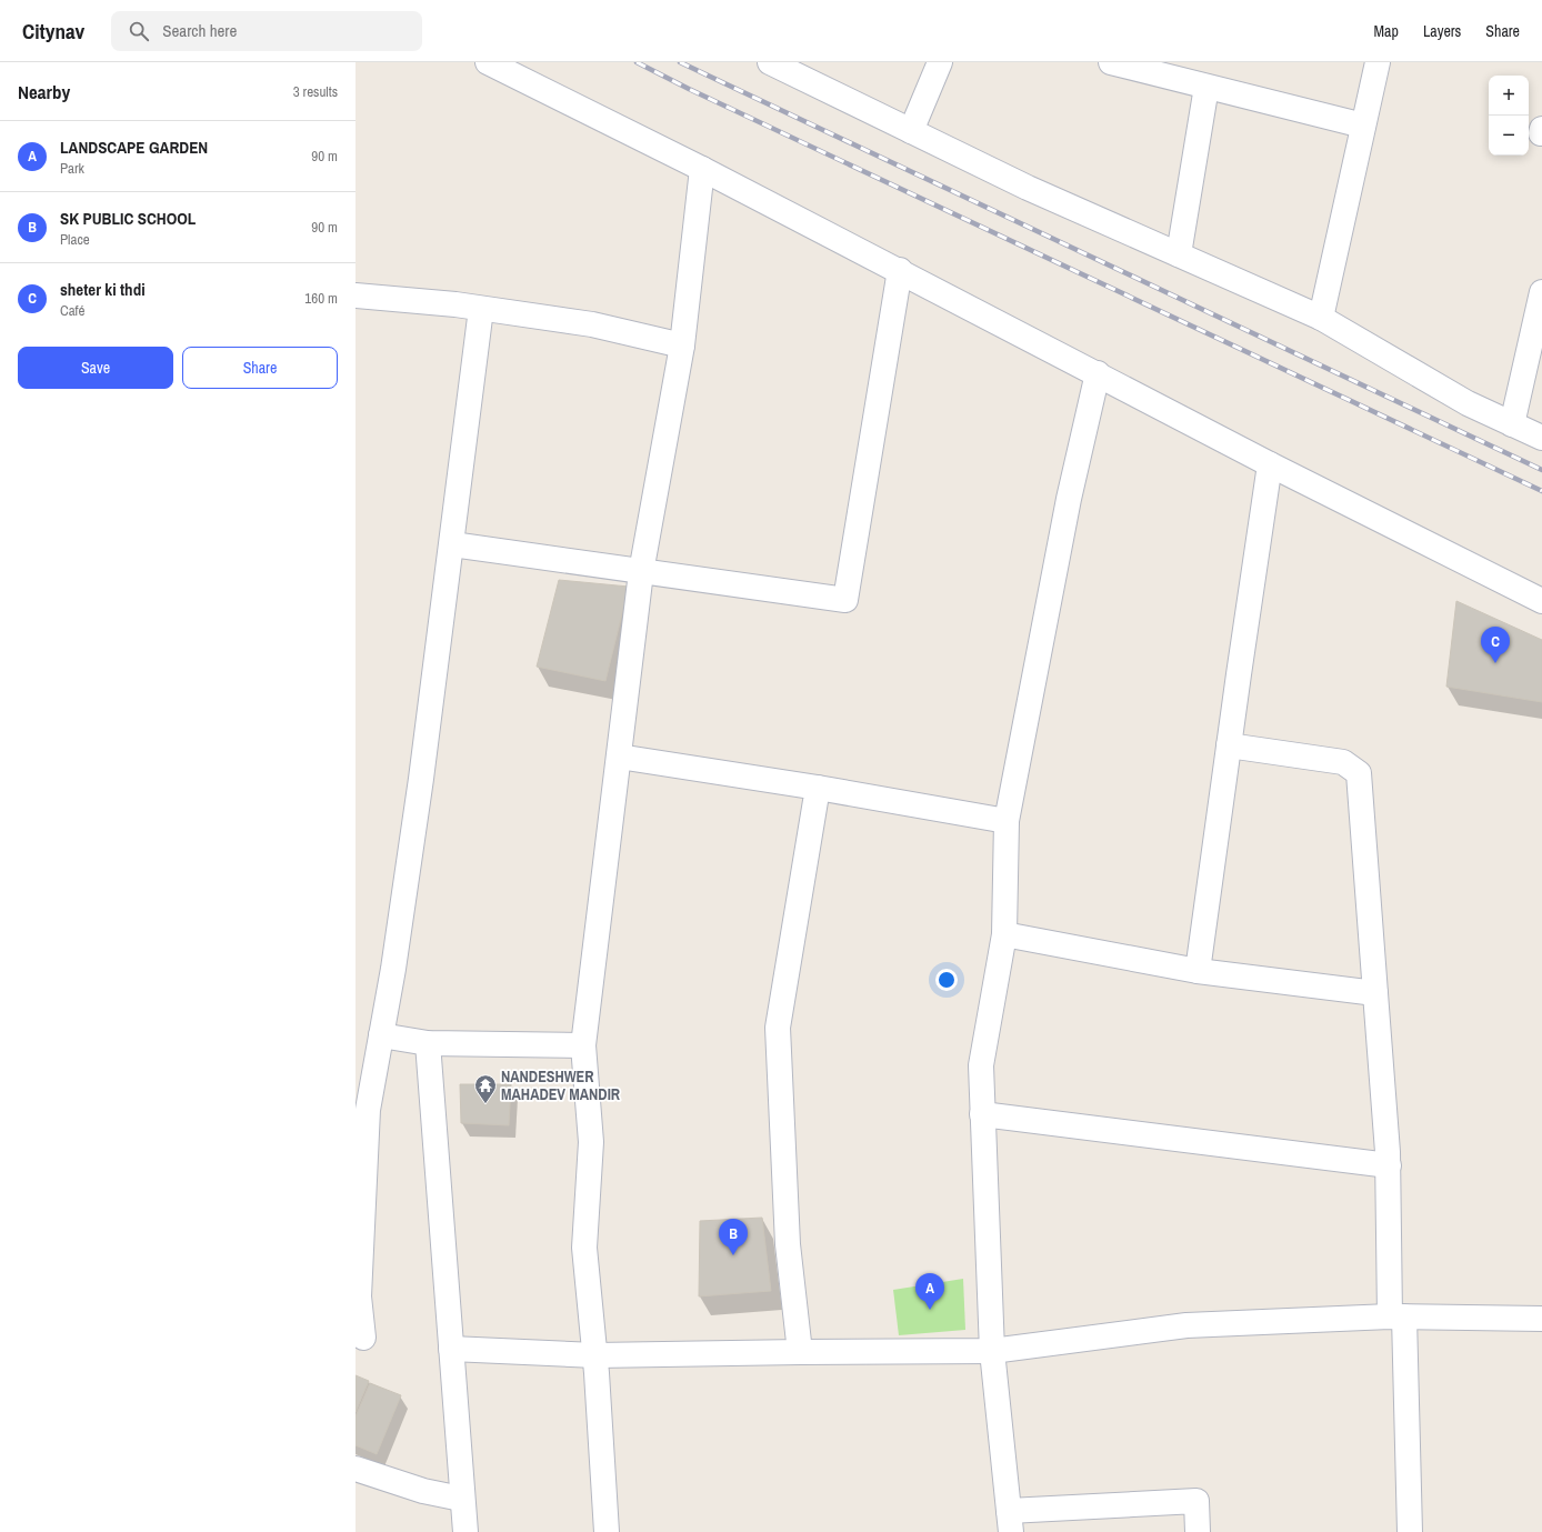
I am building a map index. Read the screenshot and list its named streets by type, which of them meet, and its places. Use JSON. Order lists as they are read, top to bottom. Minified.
{"places":{"temple":["NANDESHWER MAHADEV MANDIR"]},"page":{"header":"Citynav","search":"Search here","nav":["Map","Layers","Share"],"heading":["Nearby","3 results"],"map_buttons":["+","−"],"list":[{"mark":"A","name":"LANDSCAPE GARDEN","note":"Park","value":"90 m"},{"mark":"B","name":"SK PUBLIC SCHOOL","note":"Place","value":"90 m"},{"mark":"C","name":"sheter ki thdi","note":"Café","value":"160 m"}],"buttons":["Save","Share"],"pins":["C","B","A"]}}
